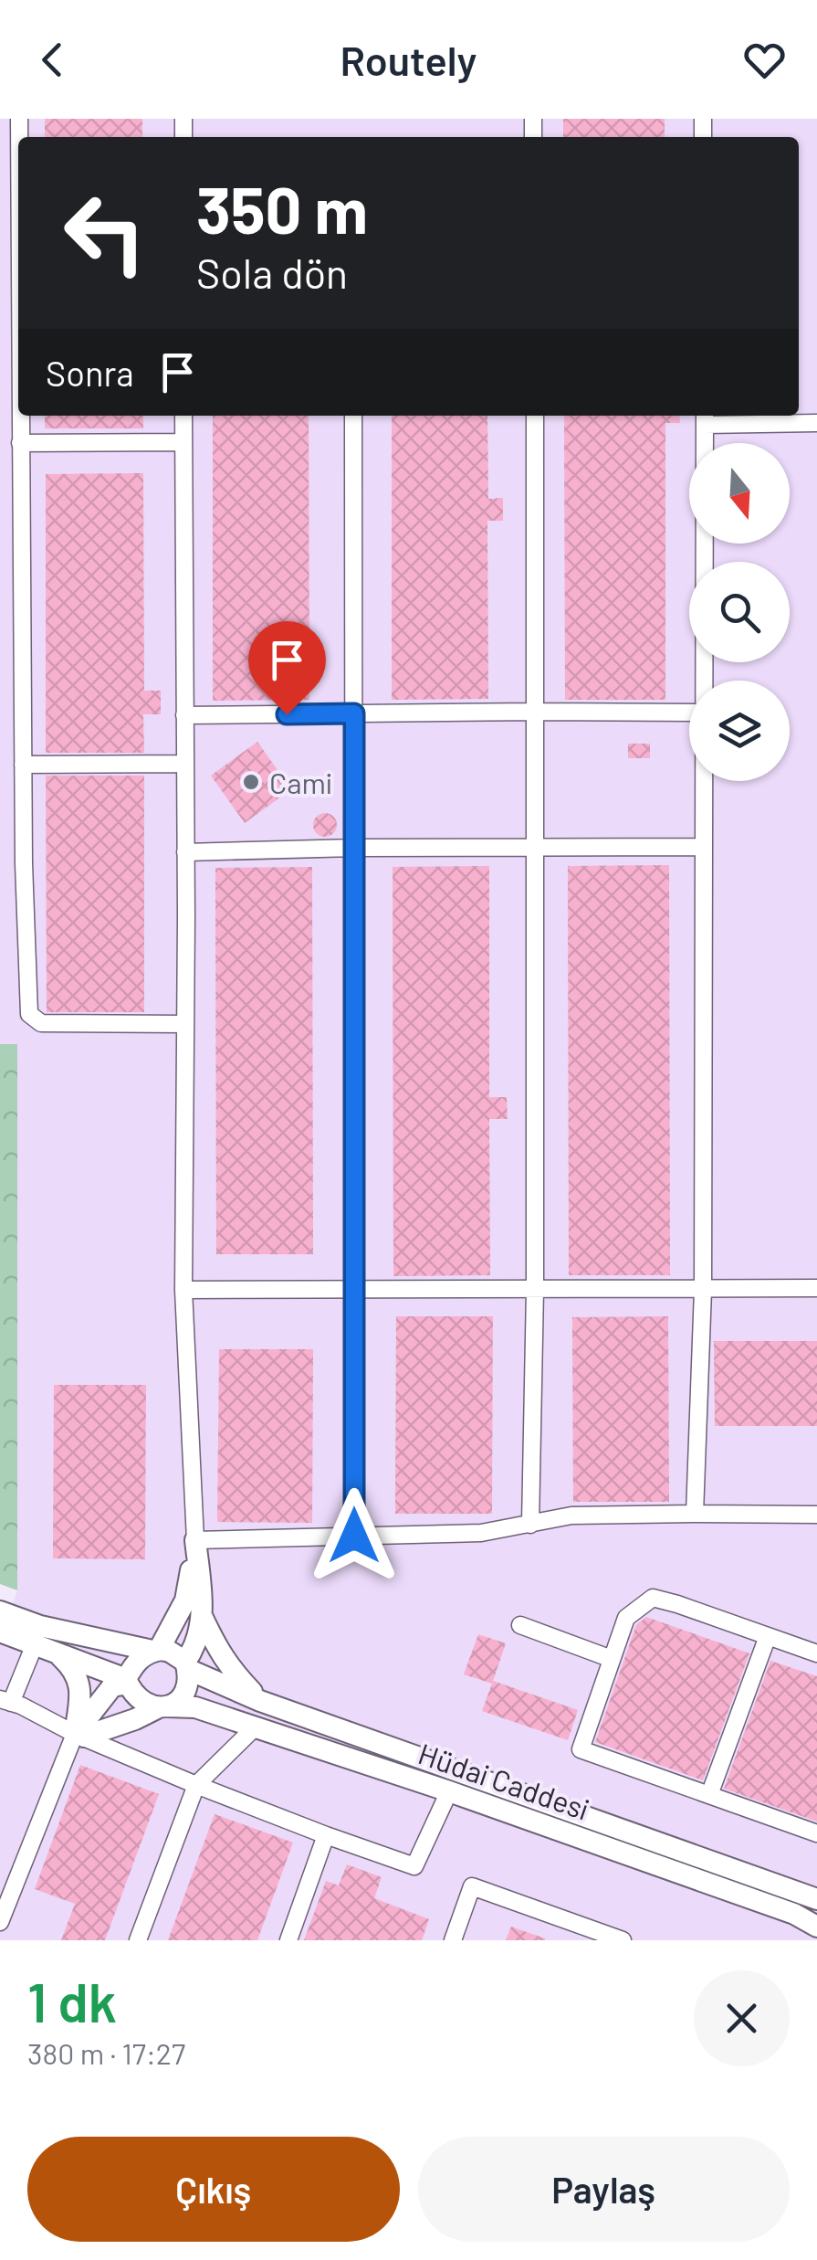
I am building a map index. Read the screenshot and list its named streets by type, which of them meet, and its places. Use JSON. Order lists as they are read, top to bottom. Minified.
{"streets":{"street":["Hüdai Caddesi"]},"places":["Cami"],"north":"bottom","page":{"header":"Routely","turn":["350 m","Sola dön"],"then":"Sonra","heading":["1 dk","380 m · 17:27"],"buttons":["Çıkış","Paylaş"]}}
